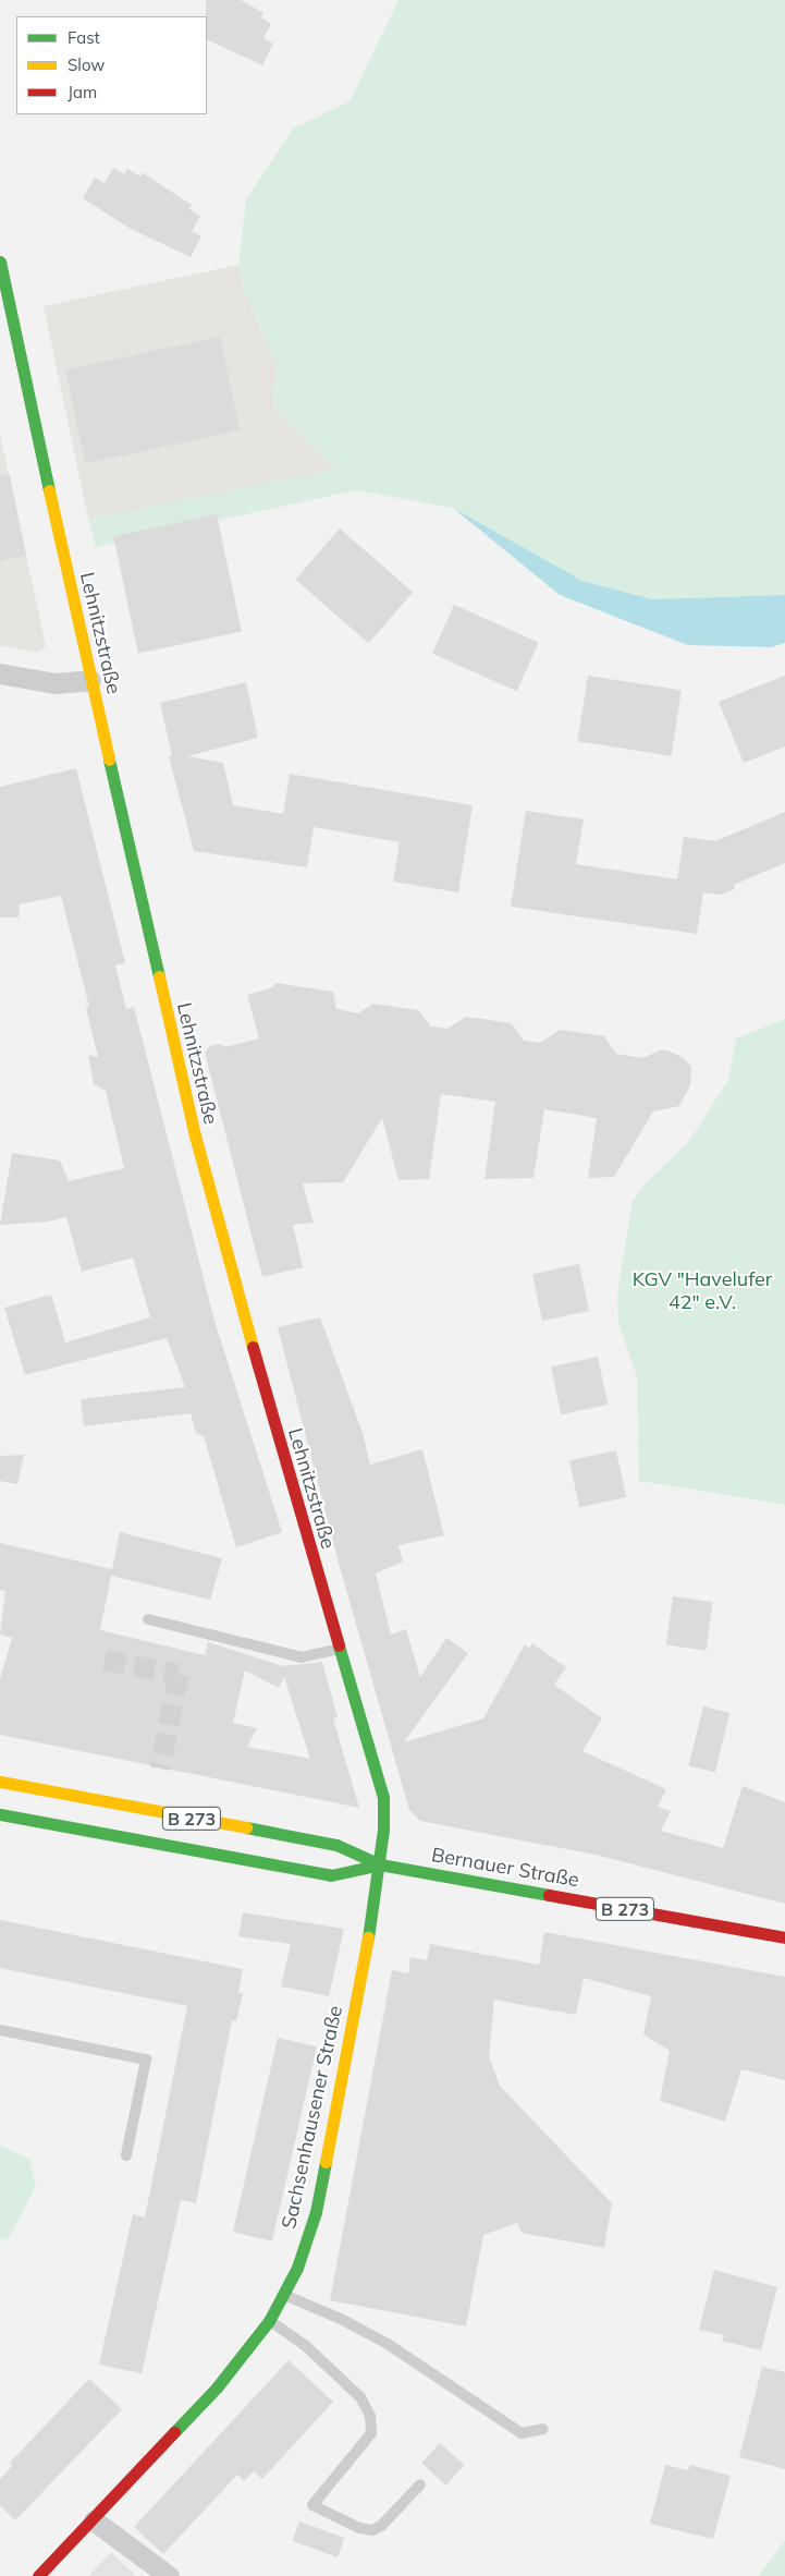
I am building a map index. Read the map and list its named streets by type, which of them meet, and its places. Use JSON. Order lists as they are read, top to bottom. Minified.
{"streets":{"main road":["Lehnitzstraße","B 273","Bernauer Straße","Sachsenhausener Straße"]},"crossings":[["Lehnitzstraße","Bernauer Straße"],["Lehnitzstraße","Sachsenhausener Straße"],["Bernauer Straße","Sachsenhausener Straße"]],"parks":["KGV \"Havelufer 42\" e.V."],"legend":["Fast","Slow","Jam"]}
